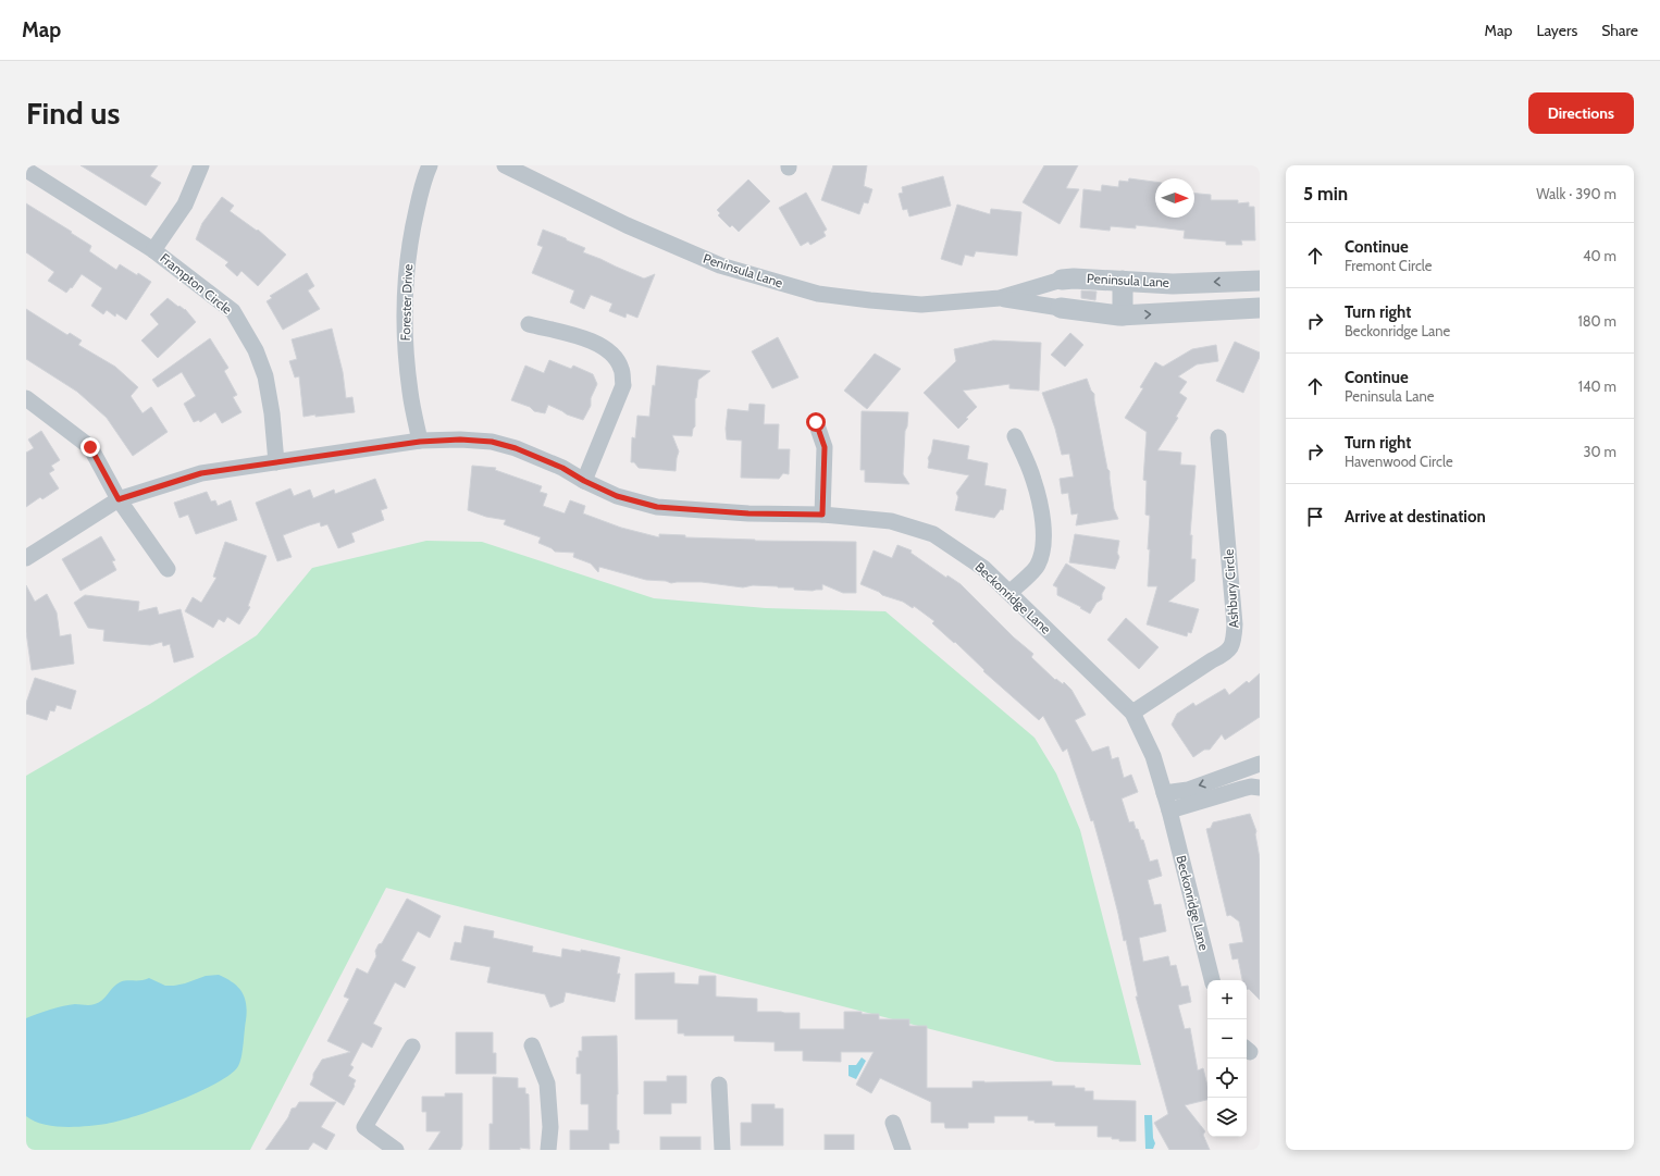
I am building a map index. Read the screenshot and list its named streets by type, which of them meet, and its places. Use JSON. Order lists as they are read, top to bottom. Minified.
{"streets":{"street":["Peninsula Lane","Frampton Circle","Forester Drive","Ashbury Circle","Beckonridge Lane"]},"crossings":[["Forester Drive","Beckonridge Lane"],["Ashbury Circle","Beckonridge Lane"]],"north":"right","page":{"header":"Map","nav":["Map","Layers","Share"],"buttons":"Directions","title":"Find us","heading":["5 min","Walk · 390 m"],"list":[["Continue","Fremont Circle","40 m"],["Turn right","Beckonridge Lane","180 m"],["Continue","Peninsula Lane","140 m"],["Turn right","Havenwood Circle","30 m"],"Arrive at destination"],"map_buttons":["+","−"]}}
